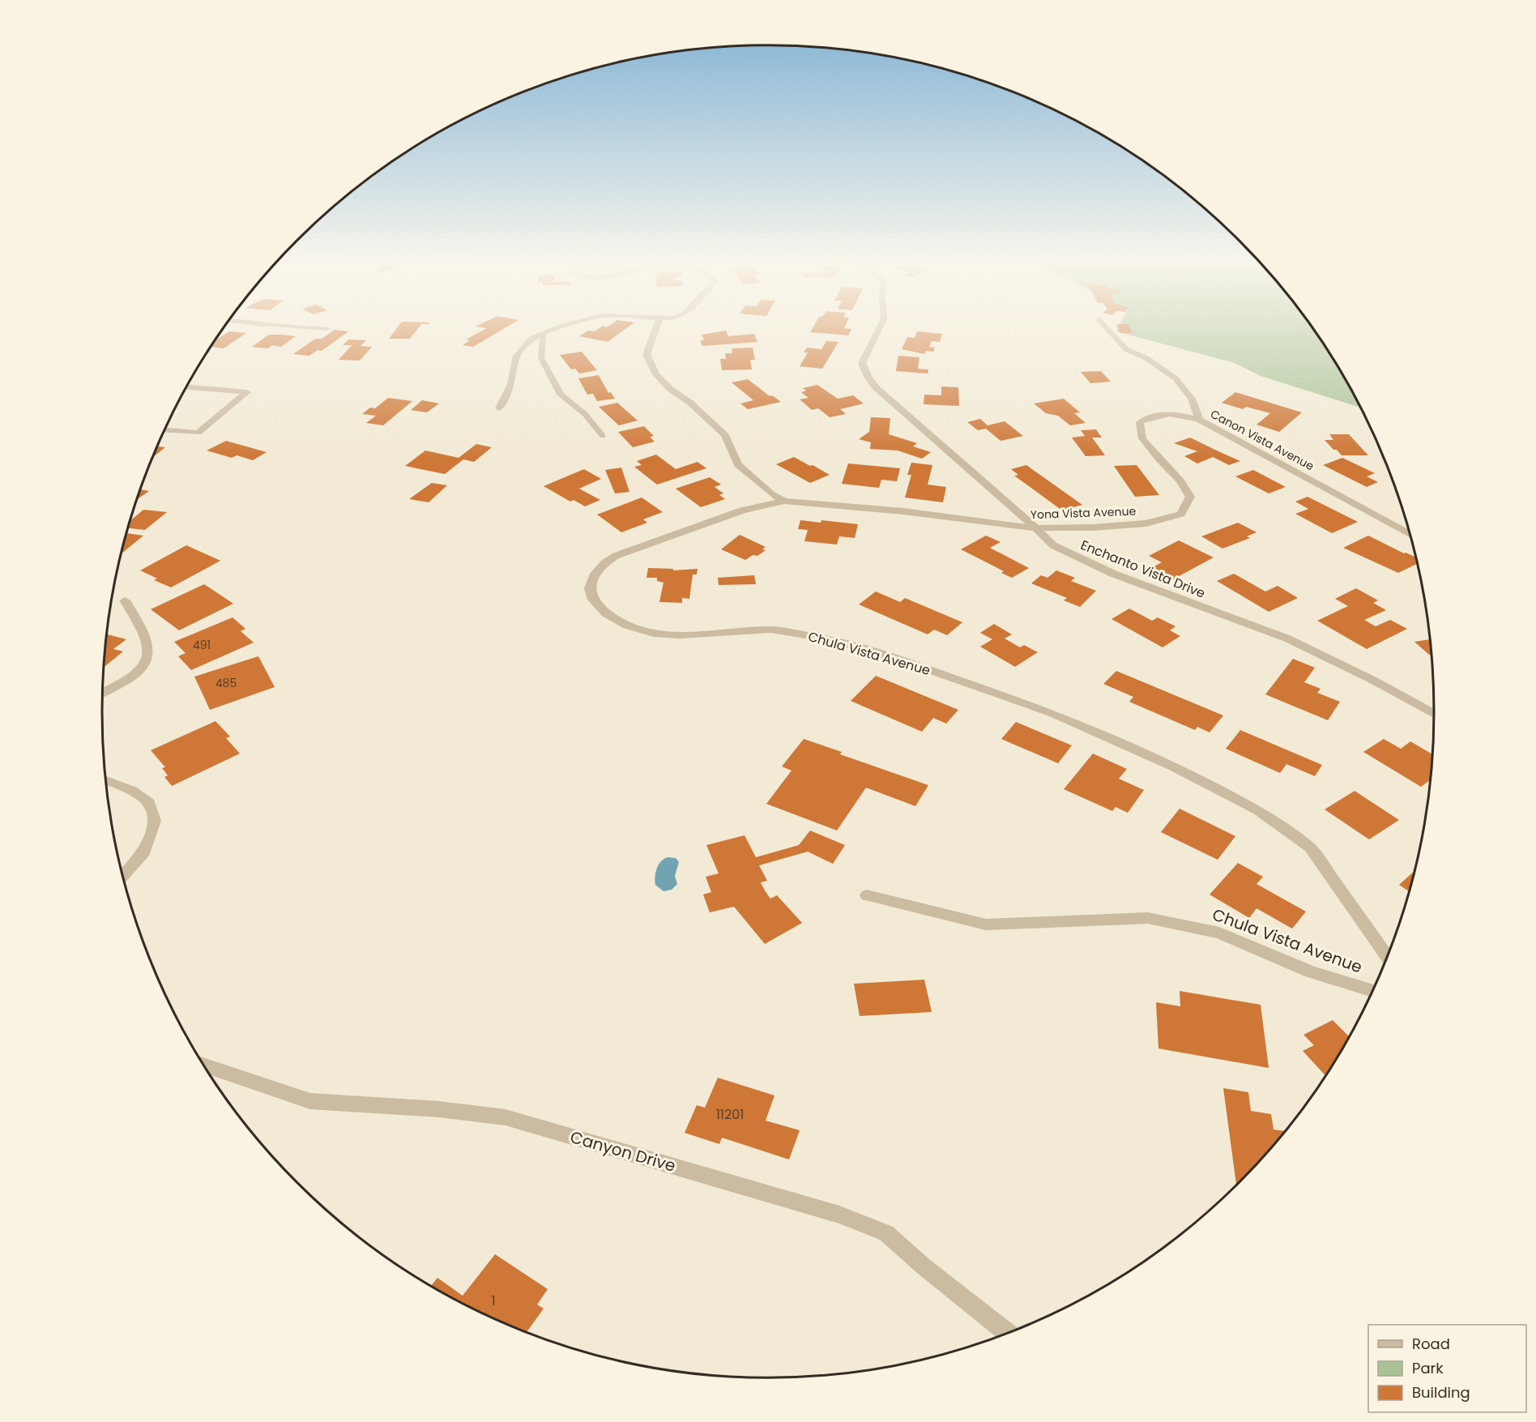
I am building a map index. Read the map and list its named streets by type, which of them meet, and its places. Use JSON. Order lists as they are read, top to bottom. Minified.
{"streets":{"street":["Canon Vista Avenue","Yona Vista Avenue","Enchanto Vista Drive","Chula Vista Avenue","Canyon Drive"]},"crossings":[["Canon Vista Avenue","Yona Vista Avenue"],["Yona Vista Avenue","Enchanto Vista Drive"],["Yona Vista Avenue","Chula Vista Avenue"]],"house_numbers":["491","485","11201","1"],"legend":["Road","Park","Building"]}
